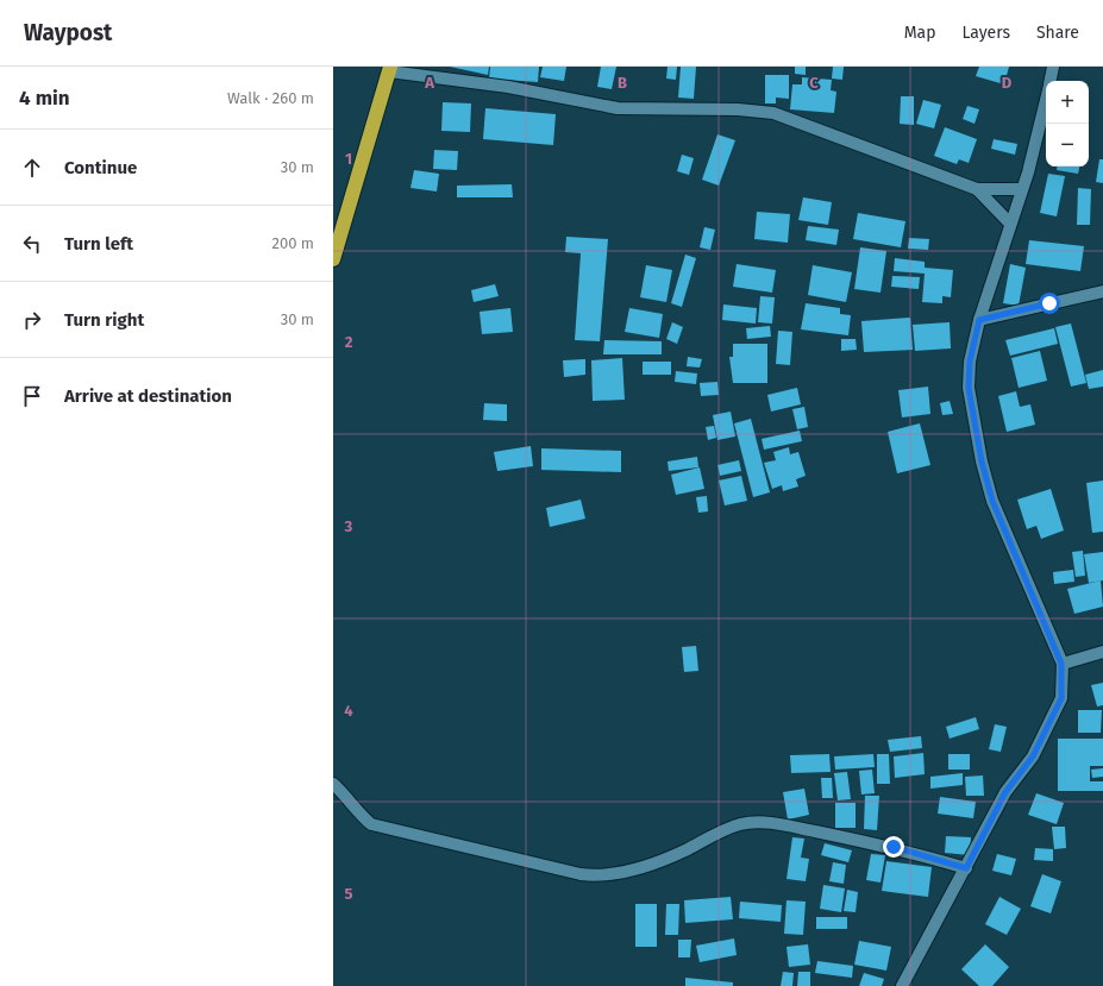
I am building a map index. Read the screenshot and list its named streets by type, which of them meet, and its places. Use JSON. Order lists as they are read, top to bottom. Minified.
{"page":{"header":"Waypost","nav":["Map","Layers","Share"],"heading":["4 min","Walk · 260 m"],"map_buttons":["+","−"],"list":[["Continue","30 m"],["Turn left","200 m"],["Turn right","30 m"],"Arrive at destination"]},"grid":{"columns":["A","B","C","D"],"rows":["1","2","3","4","5"]}}
